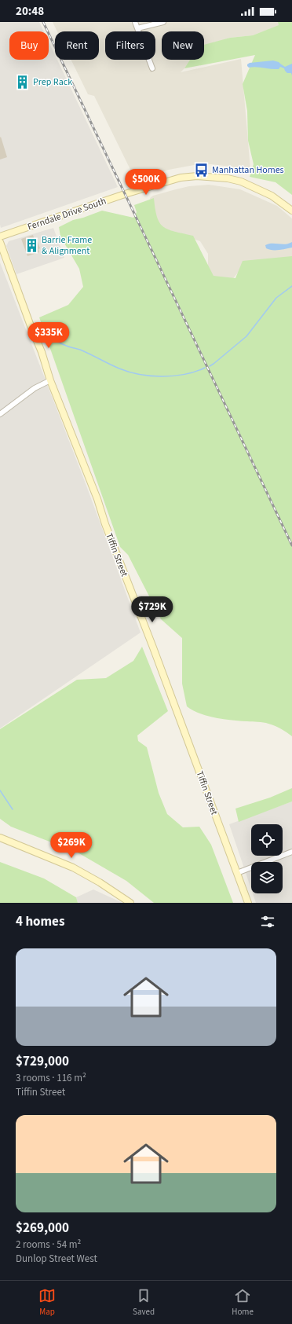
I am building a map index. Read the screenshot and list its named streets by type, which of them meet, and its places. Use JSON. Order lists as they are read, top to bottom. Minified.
{"streets":{"street":["Ferndale Drive South","Tiffin Street"]},"places":{"building":["Prep Rack","Barrie Frame & Alignment"],"bus stop":["Manhattan Homes"]},"page":{"status":"20:48","chip":["Buy","Rent","Filters","New"],"price":["$500K","$335K","$729K","$269K"],"heading":"4 homes","list":[{"name":"$729,000","note":"3 rooms · 116 m² · Tiffin Street"},{"name":"$269,000","note":"2 rooms · 54 m² · Dunlop Street West"}],"tabs":["Map","Saved","Home"]}}
